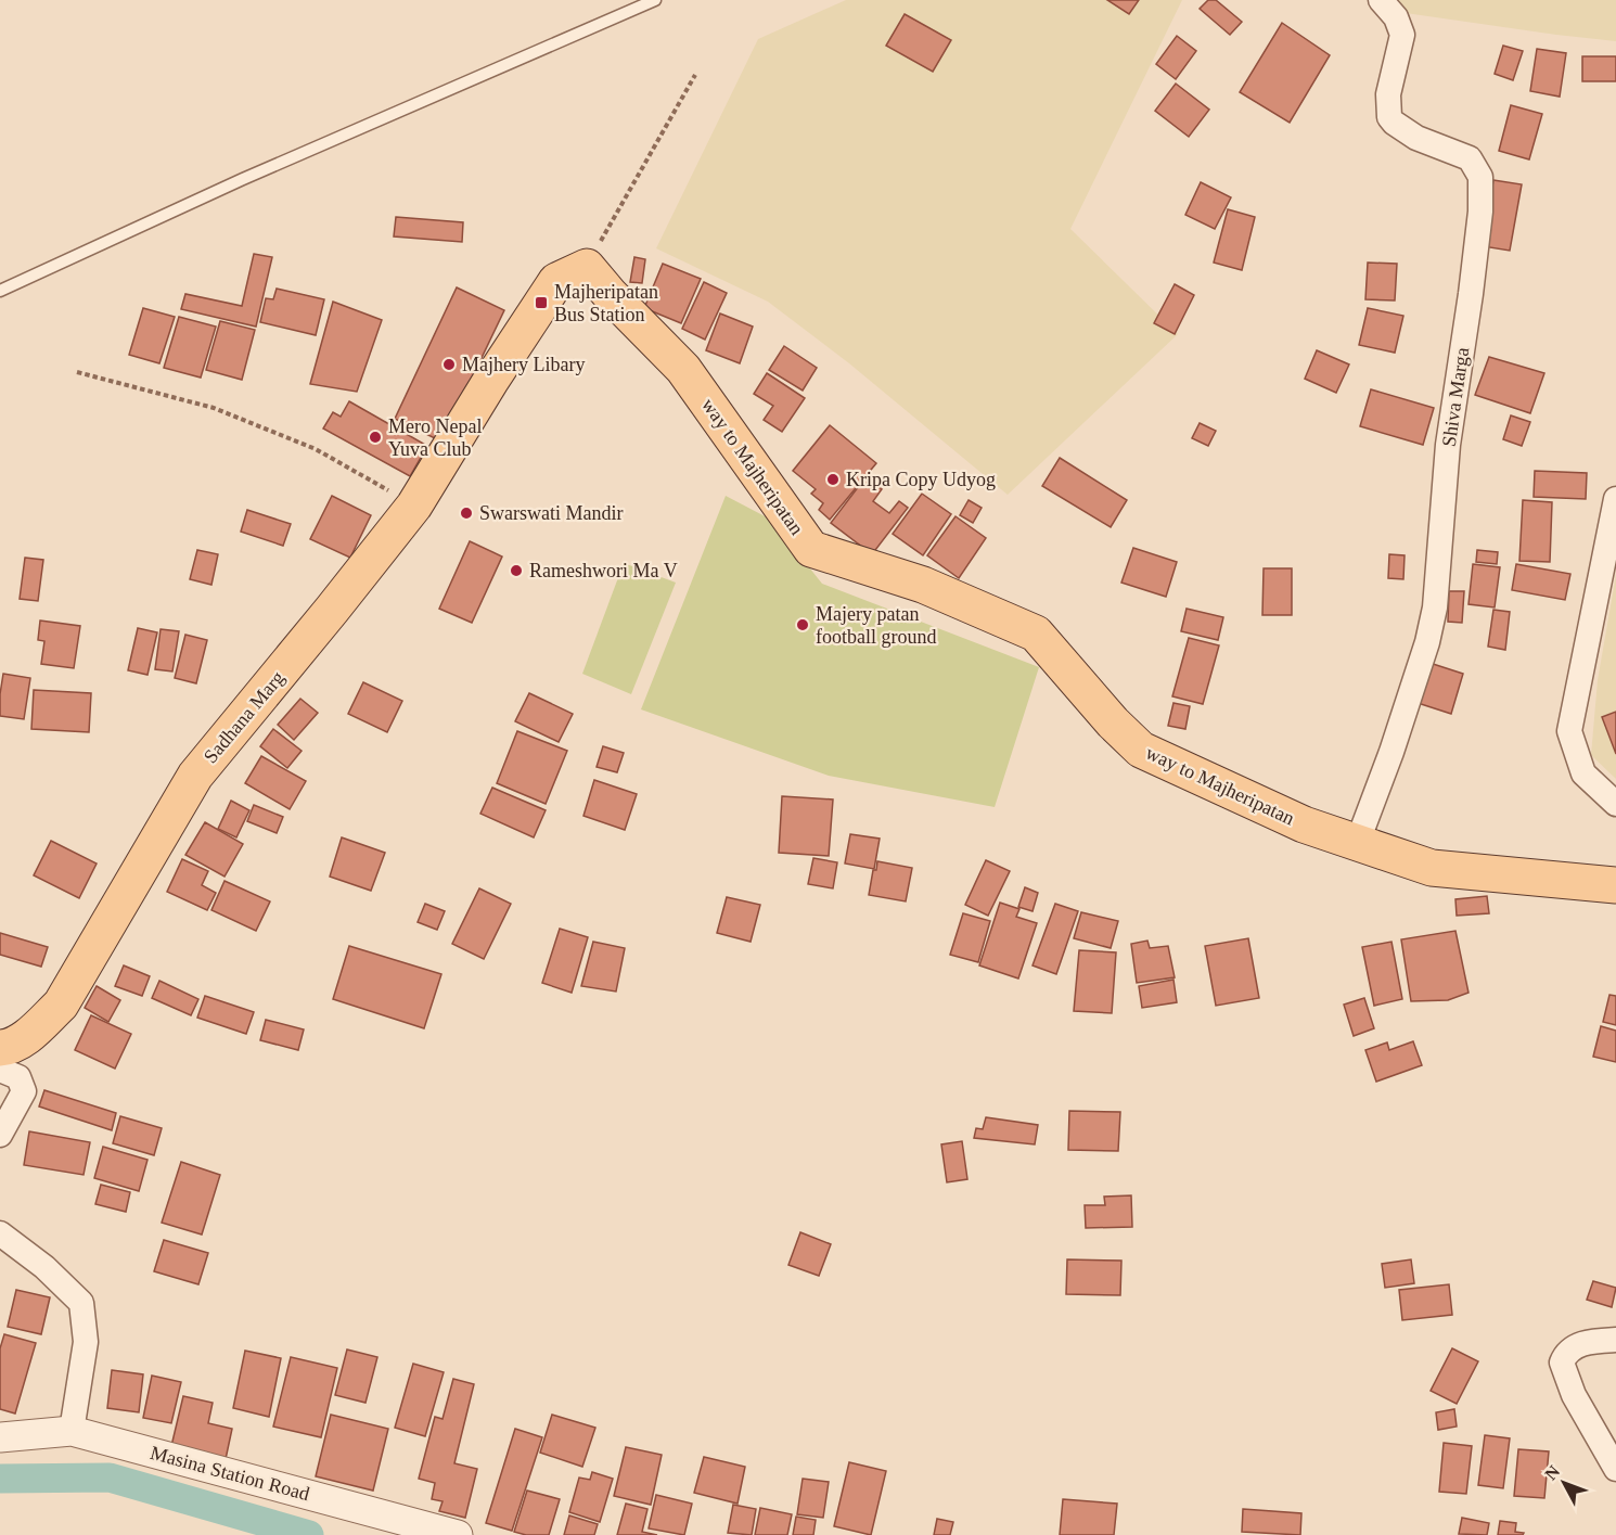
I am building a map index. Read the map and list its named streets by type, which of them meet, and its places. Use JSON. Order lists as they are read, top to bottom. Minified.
{"streets":{"main road":["way to Majheripatan","Sadhana Marg"],"street":["Shiva Marga","Masina Station Road"]},"crossings":[["Shiva Marga","way to Majheripatan"],["way to Majheripatan","Sadhana Marg"]],"places":{"transit":["Majheripatan Bus Station"],"other":["Majhery Libary","Mero Nepal Yuva Club","Kripa Copy Udyog","Swarswati Mandir","Rameshwori Ma V","Majery patan football ground"]},"north":"top left"}
